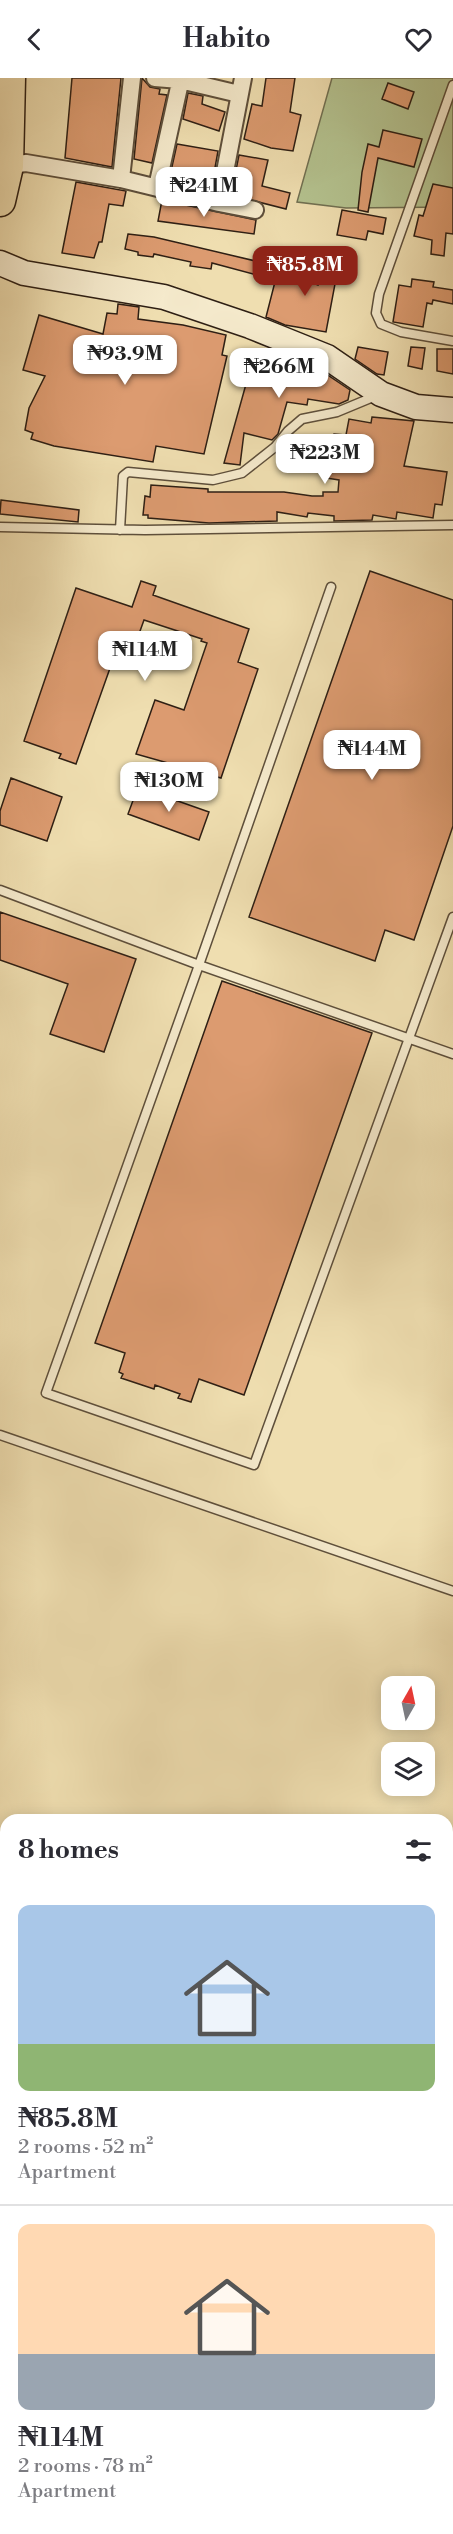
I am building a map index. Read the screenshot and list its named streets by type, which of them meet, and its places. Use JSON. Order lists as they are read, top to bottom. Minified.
{"north":"top","page":{"header":"Habito","price":["₦241M","₦85.8M","₦93.9M","₦266M","₦223M","₦114M","₦144M","₦130M"],"heading":"8 homes","list":[{"name":"₦85.8M","note":"2 rooms · 52 m² · Apartment"},{"name":"₦114M","note":"2 rooms · 78 m² · Apartment"}]}}
